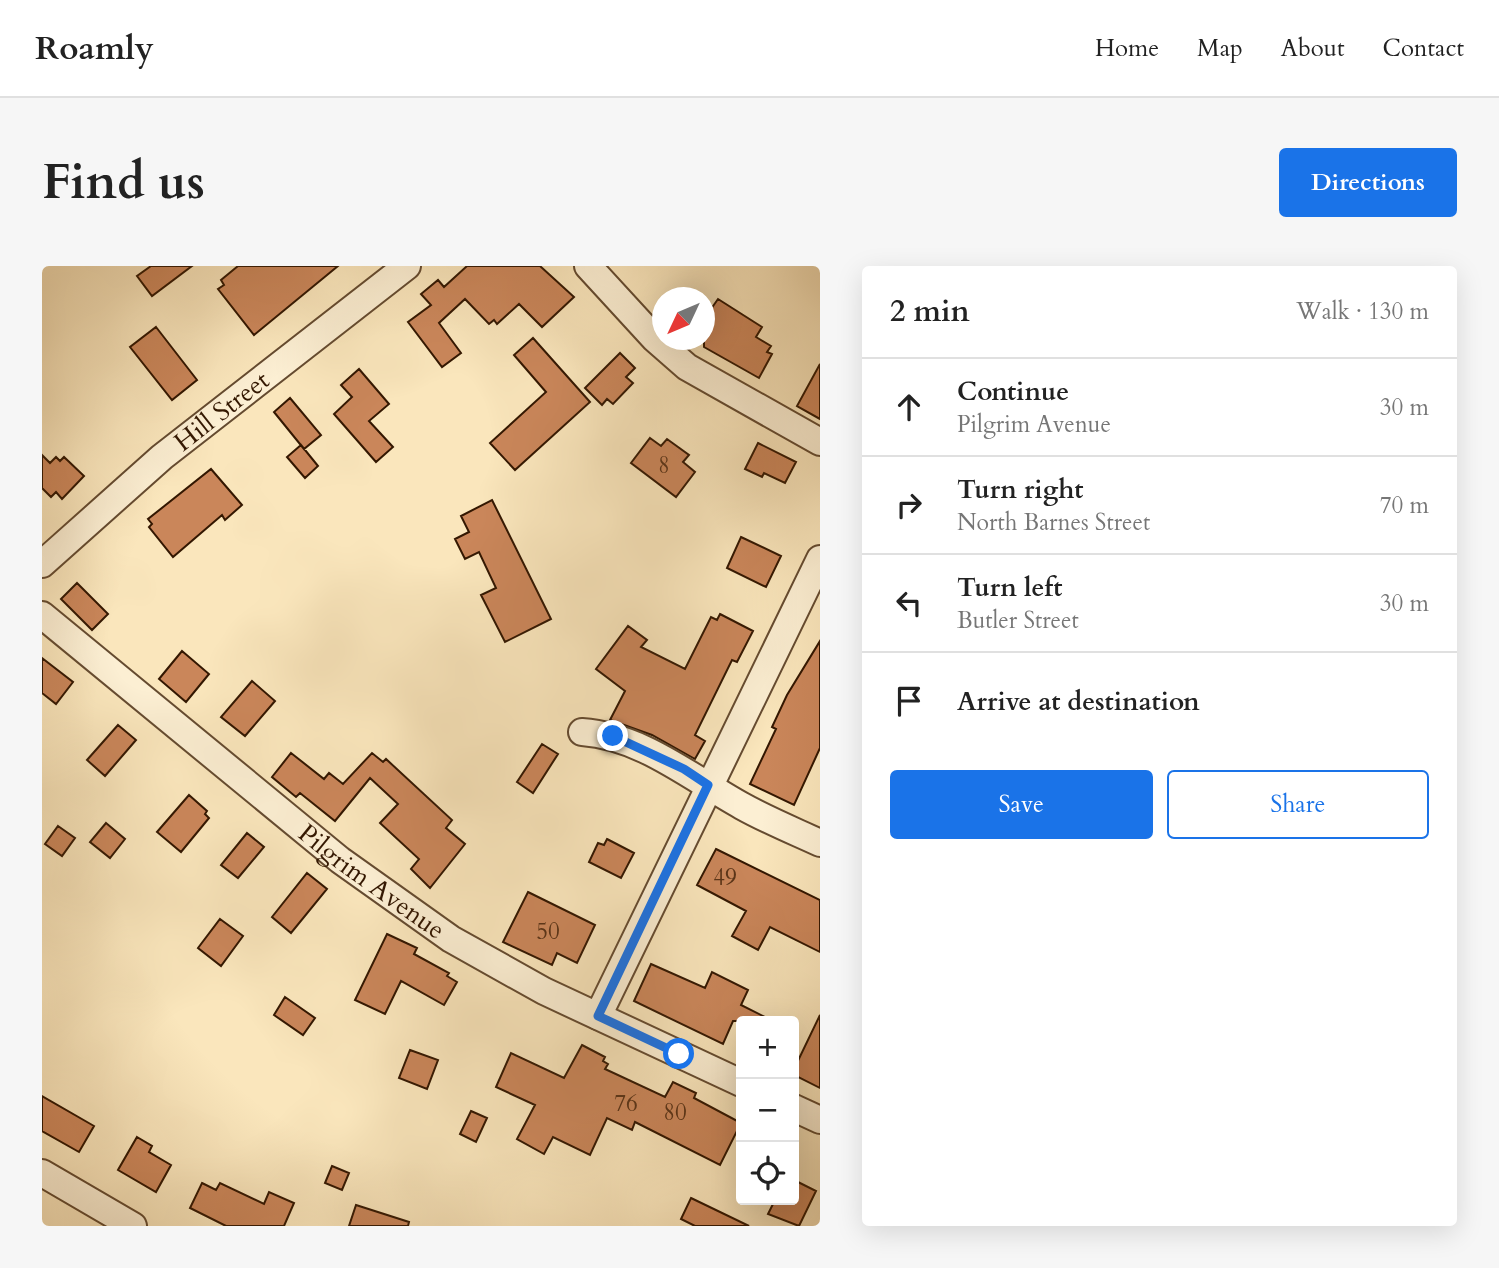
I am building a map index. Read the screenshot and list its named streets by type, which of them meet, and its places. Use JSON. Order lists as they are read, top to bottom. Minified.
{"streets":{"street":["Hill Street","Pilgrim Avenue"]},"house_numbers":["8","49","50","76","80"],"north":"bottom left","page":{"header":"Roamly","nav":["Home","Map","About","Contact"],"buttons":["Directions",["Save","Share"]],"title":"Find us","heading":["2 min","Walk · 130 m"],"list":[["Continue","Pilgrim Avenue","30 m"],["Turn right","North Barnes Street","70 m"],["Turn left","Butler Street","30 m"],"Arrive at destination"],"map_buttons":["+","−"]}}
